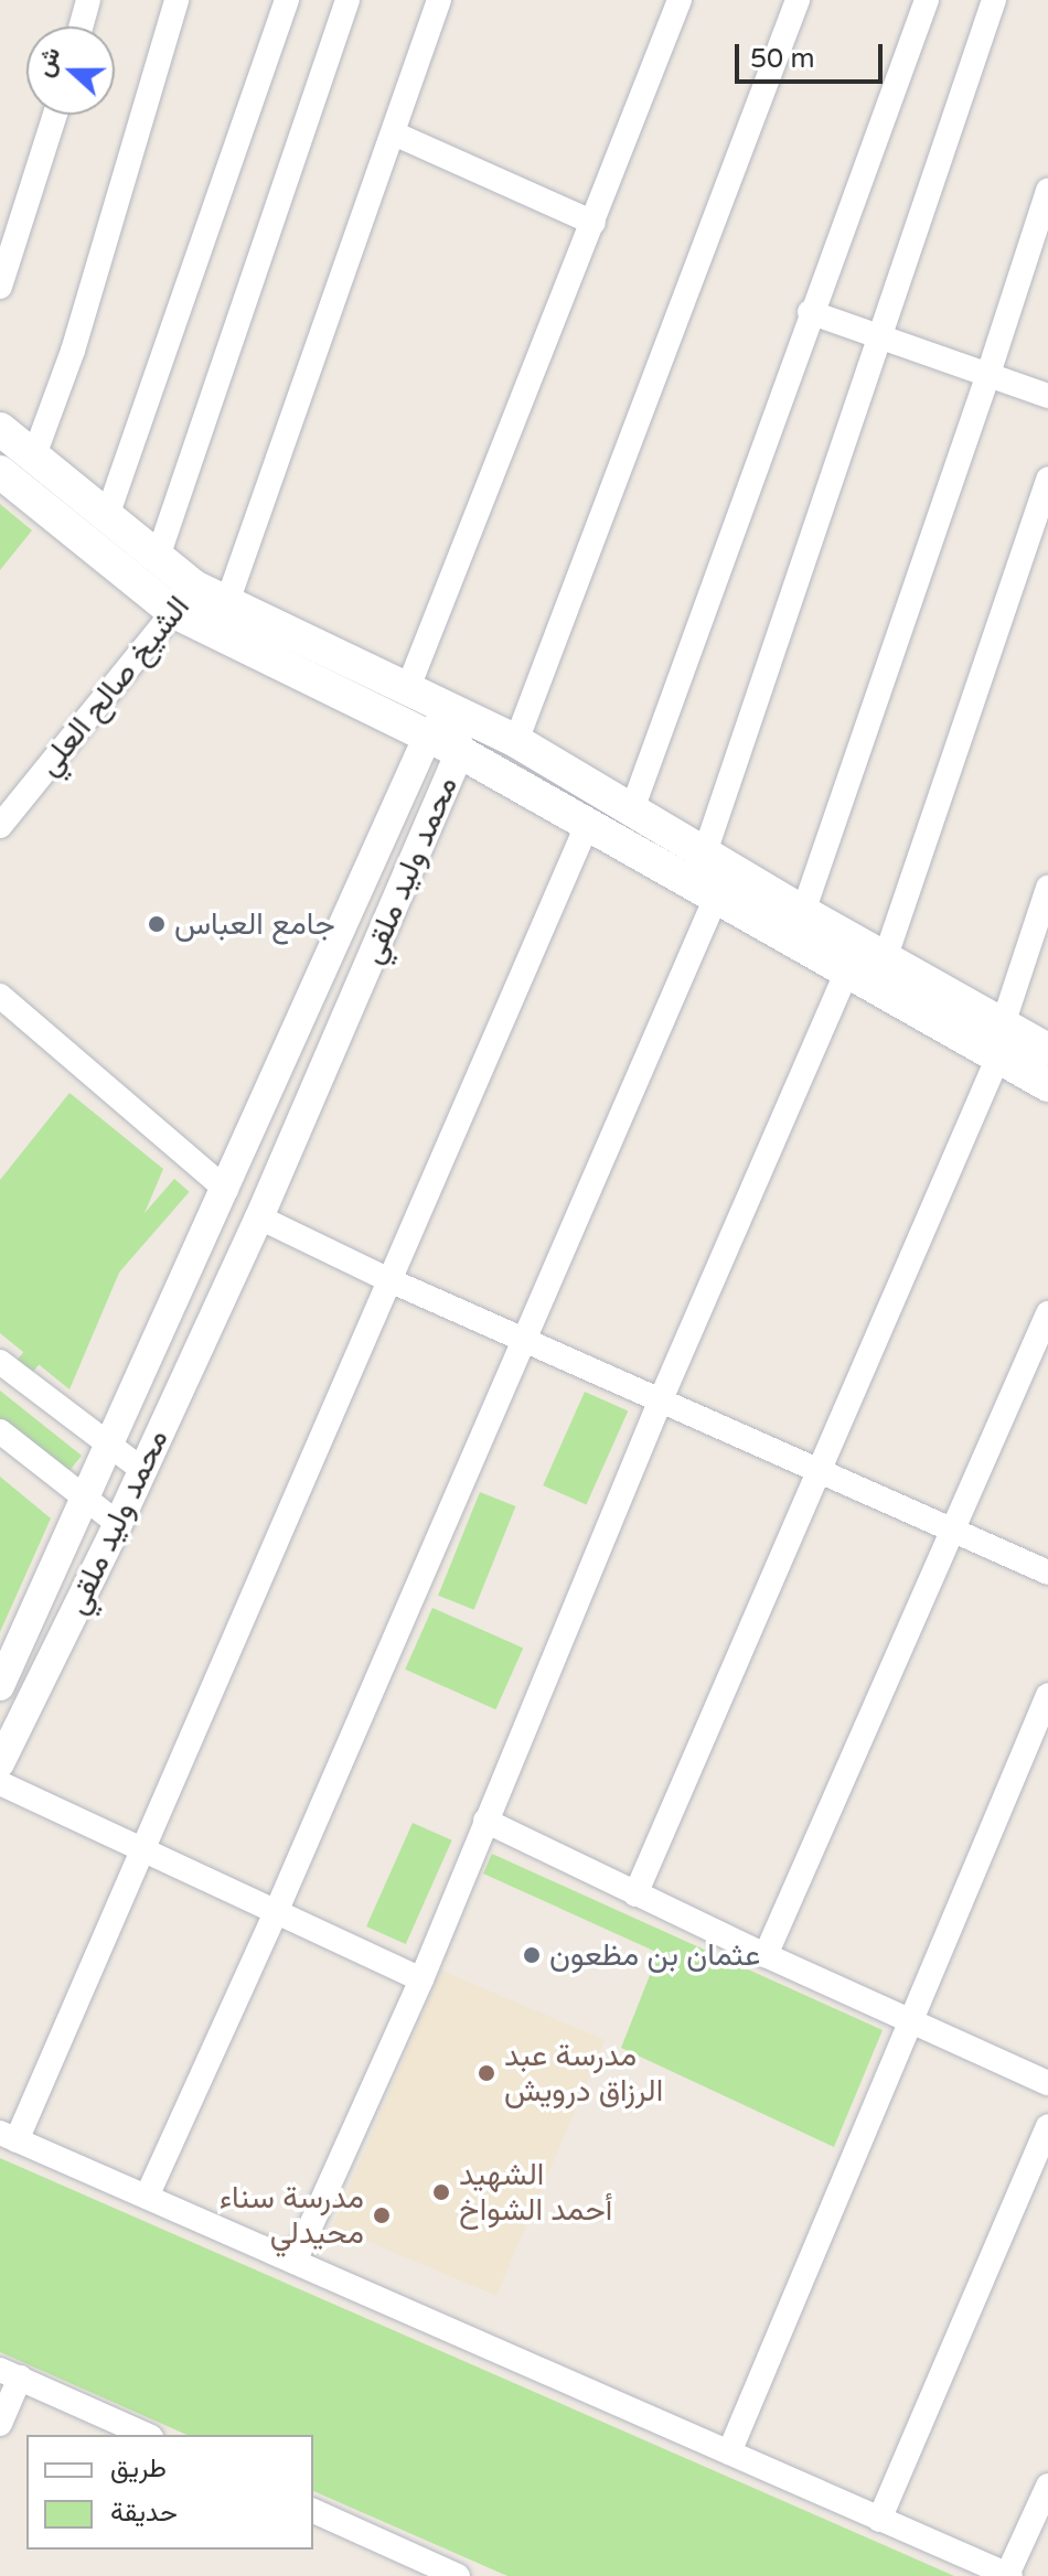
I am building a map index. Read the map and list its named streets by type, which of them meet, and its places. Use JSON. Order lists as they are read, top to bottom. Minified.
{"streets":{"street":["الشيخ صالح العلي","محمد وليد ملقي"]},"places":["جامع العباس","عثمان بن مظعون","مدرسة عبد الرزاق درويش","الشهيد أحمد الشواخ","مدرسة سناء محيدلي"],"legend":["طريق","حديقة"],"scale_bar":"50 m","north":"left"}
